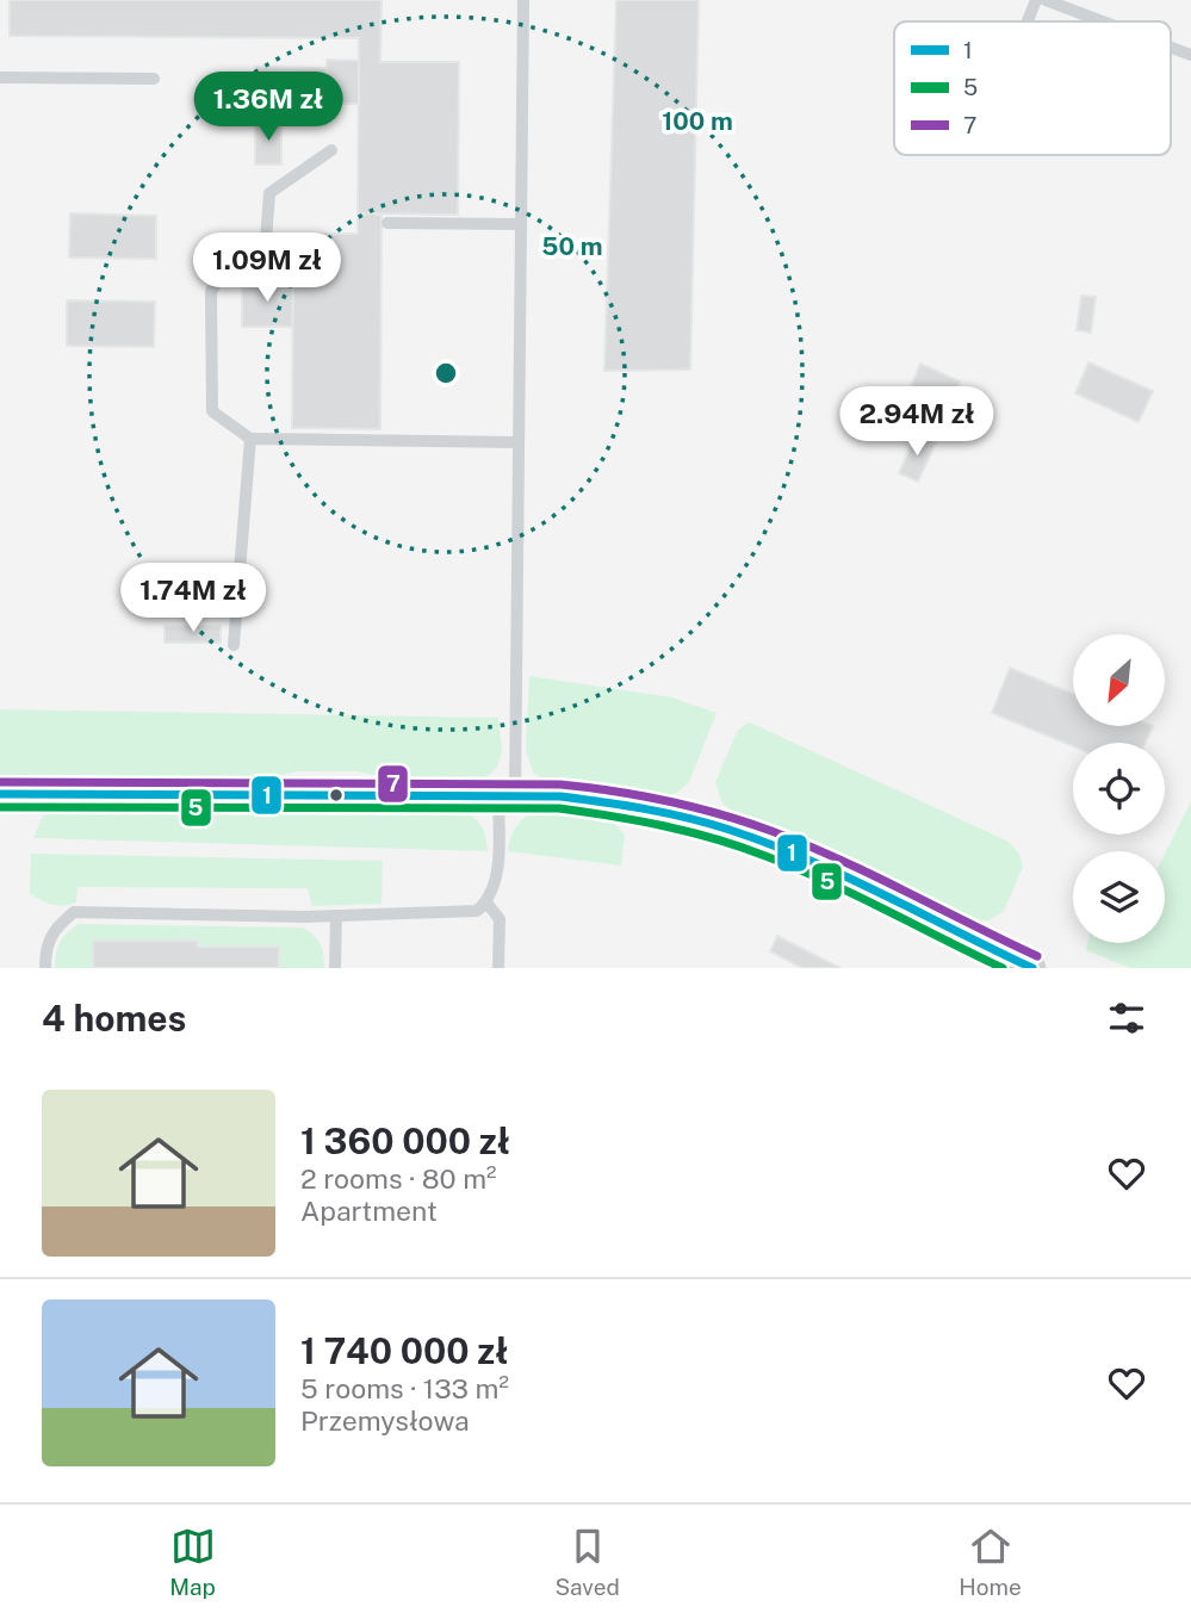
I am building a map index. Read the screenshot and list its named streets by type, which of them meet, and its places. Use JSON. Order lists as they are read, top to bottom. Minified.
{"lines":["transit line 7","transit line 1","transit line 5"],"legend":["1","5","7"],"north":"bottom left","page":{"price":["1.36M zł","1.09M zł","2.94M zł","1.74M zł"],"heading":"4 homes","list":[{"name":"1 360 000 zł","note":"2 rooms · 80 m² · Apartment"},{"name":"1 740 000 zł","note":"5 rooms · 133 m² · Przemysłowa"}],"tabs":["Map","Saved","Home"]},"rings":["100 m","50 m"]}
